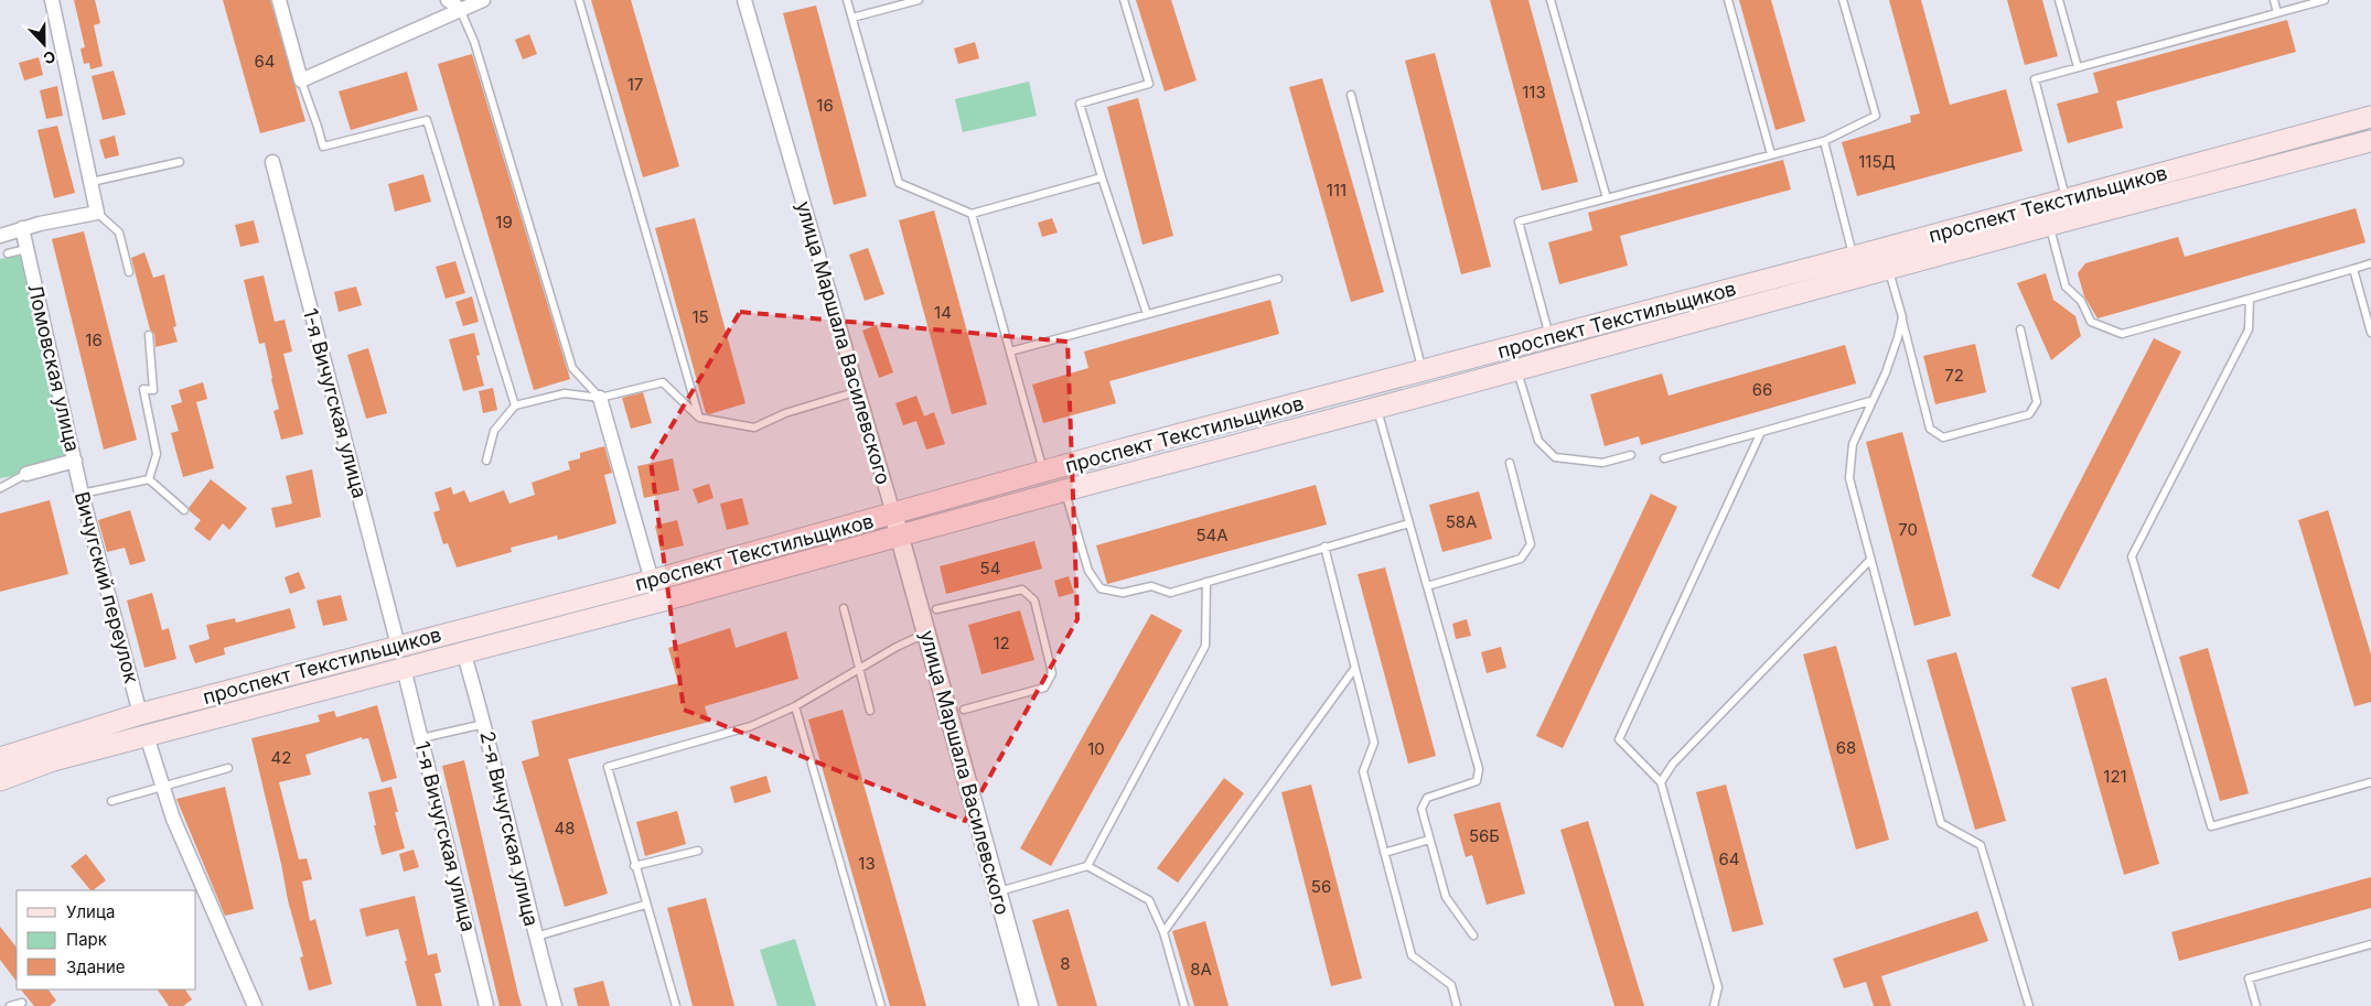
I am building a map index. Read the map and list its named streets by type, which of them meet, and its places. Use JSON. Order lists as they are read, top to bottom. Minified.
{"streets":{"main road":["проспект Текстильщиков"],"street":["улица Маршала Василевского","Ломовская улица","1-я Вичугская улица","Вичугский переулок","2-я Вичугская улица"]},"crossings":[["проспект Текстильщиков","улица Маршала Василевского"],["проспект Текстильщиков","1-я Вичугская улица"],["проспект Текстильщиков","Вичугский переулок"],["проспект Текстильщиков","2-я Вичугская улица"],["Ломовская улица","Вичугский переулок"]],"house_numbers":["64","17","113","16","115Д","111","19","14","15","16","72","66","58А","70","54А","54","12","68","10","42","121","48","56Б","64","13","56","8","8А"],"legend":["Улица","Парк","Здание"],"north":"bottom"}
